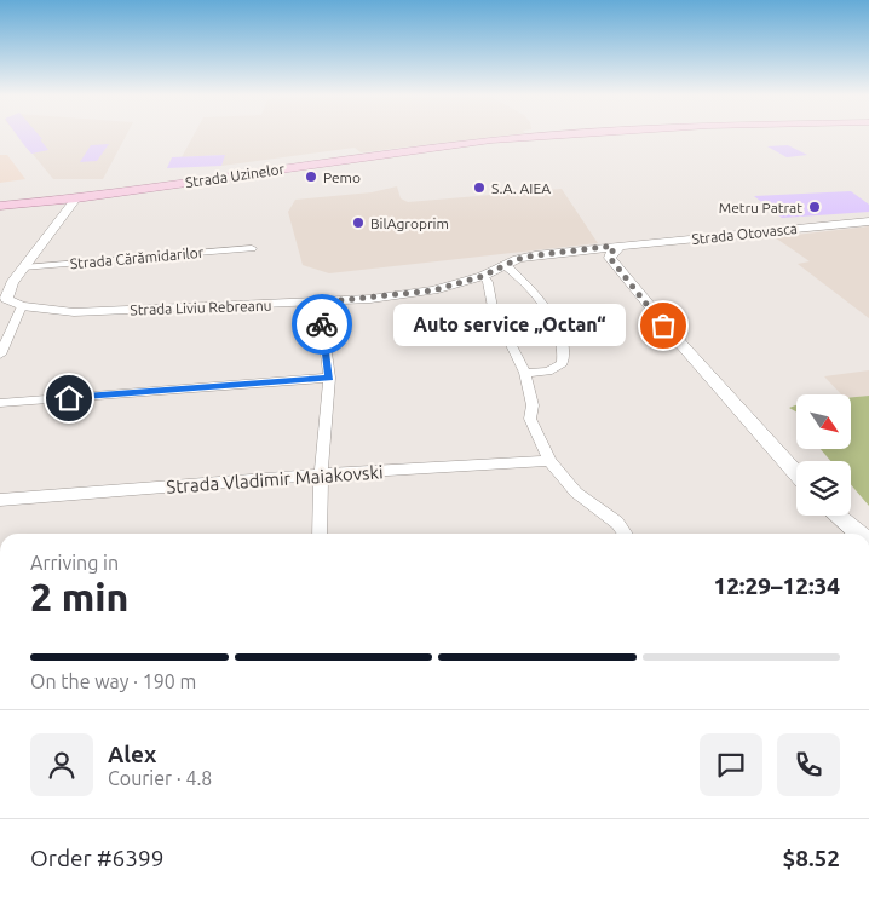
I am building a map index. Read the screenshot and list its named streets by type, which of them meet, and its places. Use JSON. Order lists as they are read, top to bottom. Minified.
{"streets":{"main road":["Strada Uzinelor"],"street":["Strada Otovasca","Strada Cărămidarilor","Strada Liviu Rebreanu","Strada Vladimir Maiakovski"]},"crossings":[["Strada Otovasca","Strada Liviu Rebreanu"]],"places":["Pemo","S.A. AIEA","Metru Patrat","BilAgroprim","Auto service „Octan“"],"north":"bottom right","page":{"bubble":"Auto service „Octan“","heading":["2 min","Arriving in","12:29–12:34"],"panel":["Alex","Courier · 4.8","Order #6399","$8.52"],"bar":"On the way · 190 m"}}
